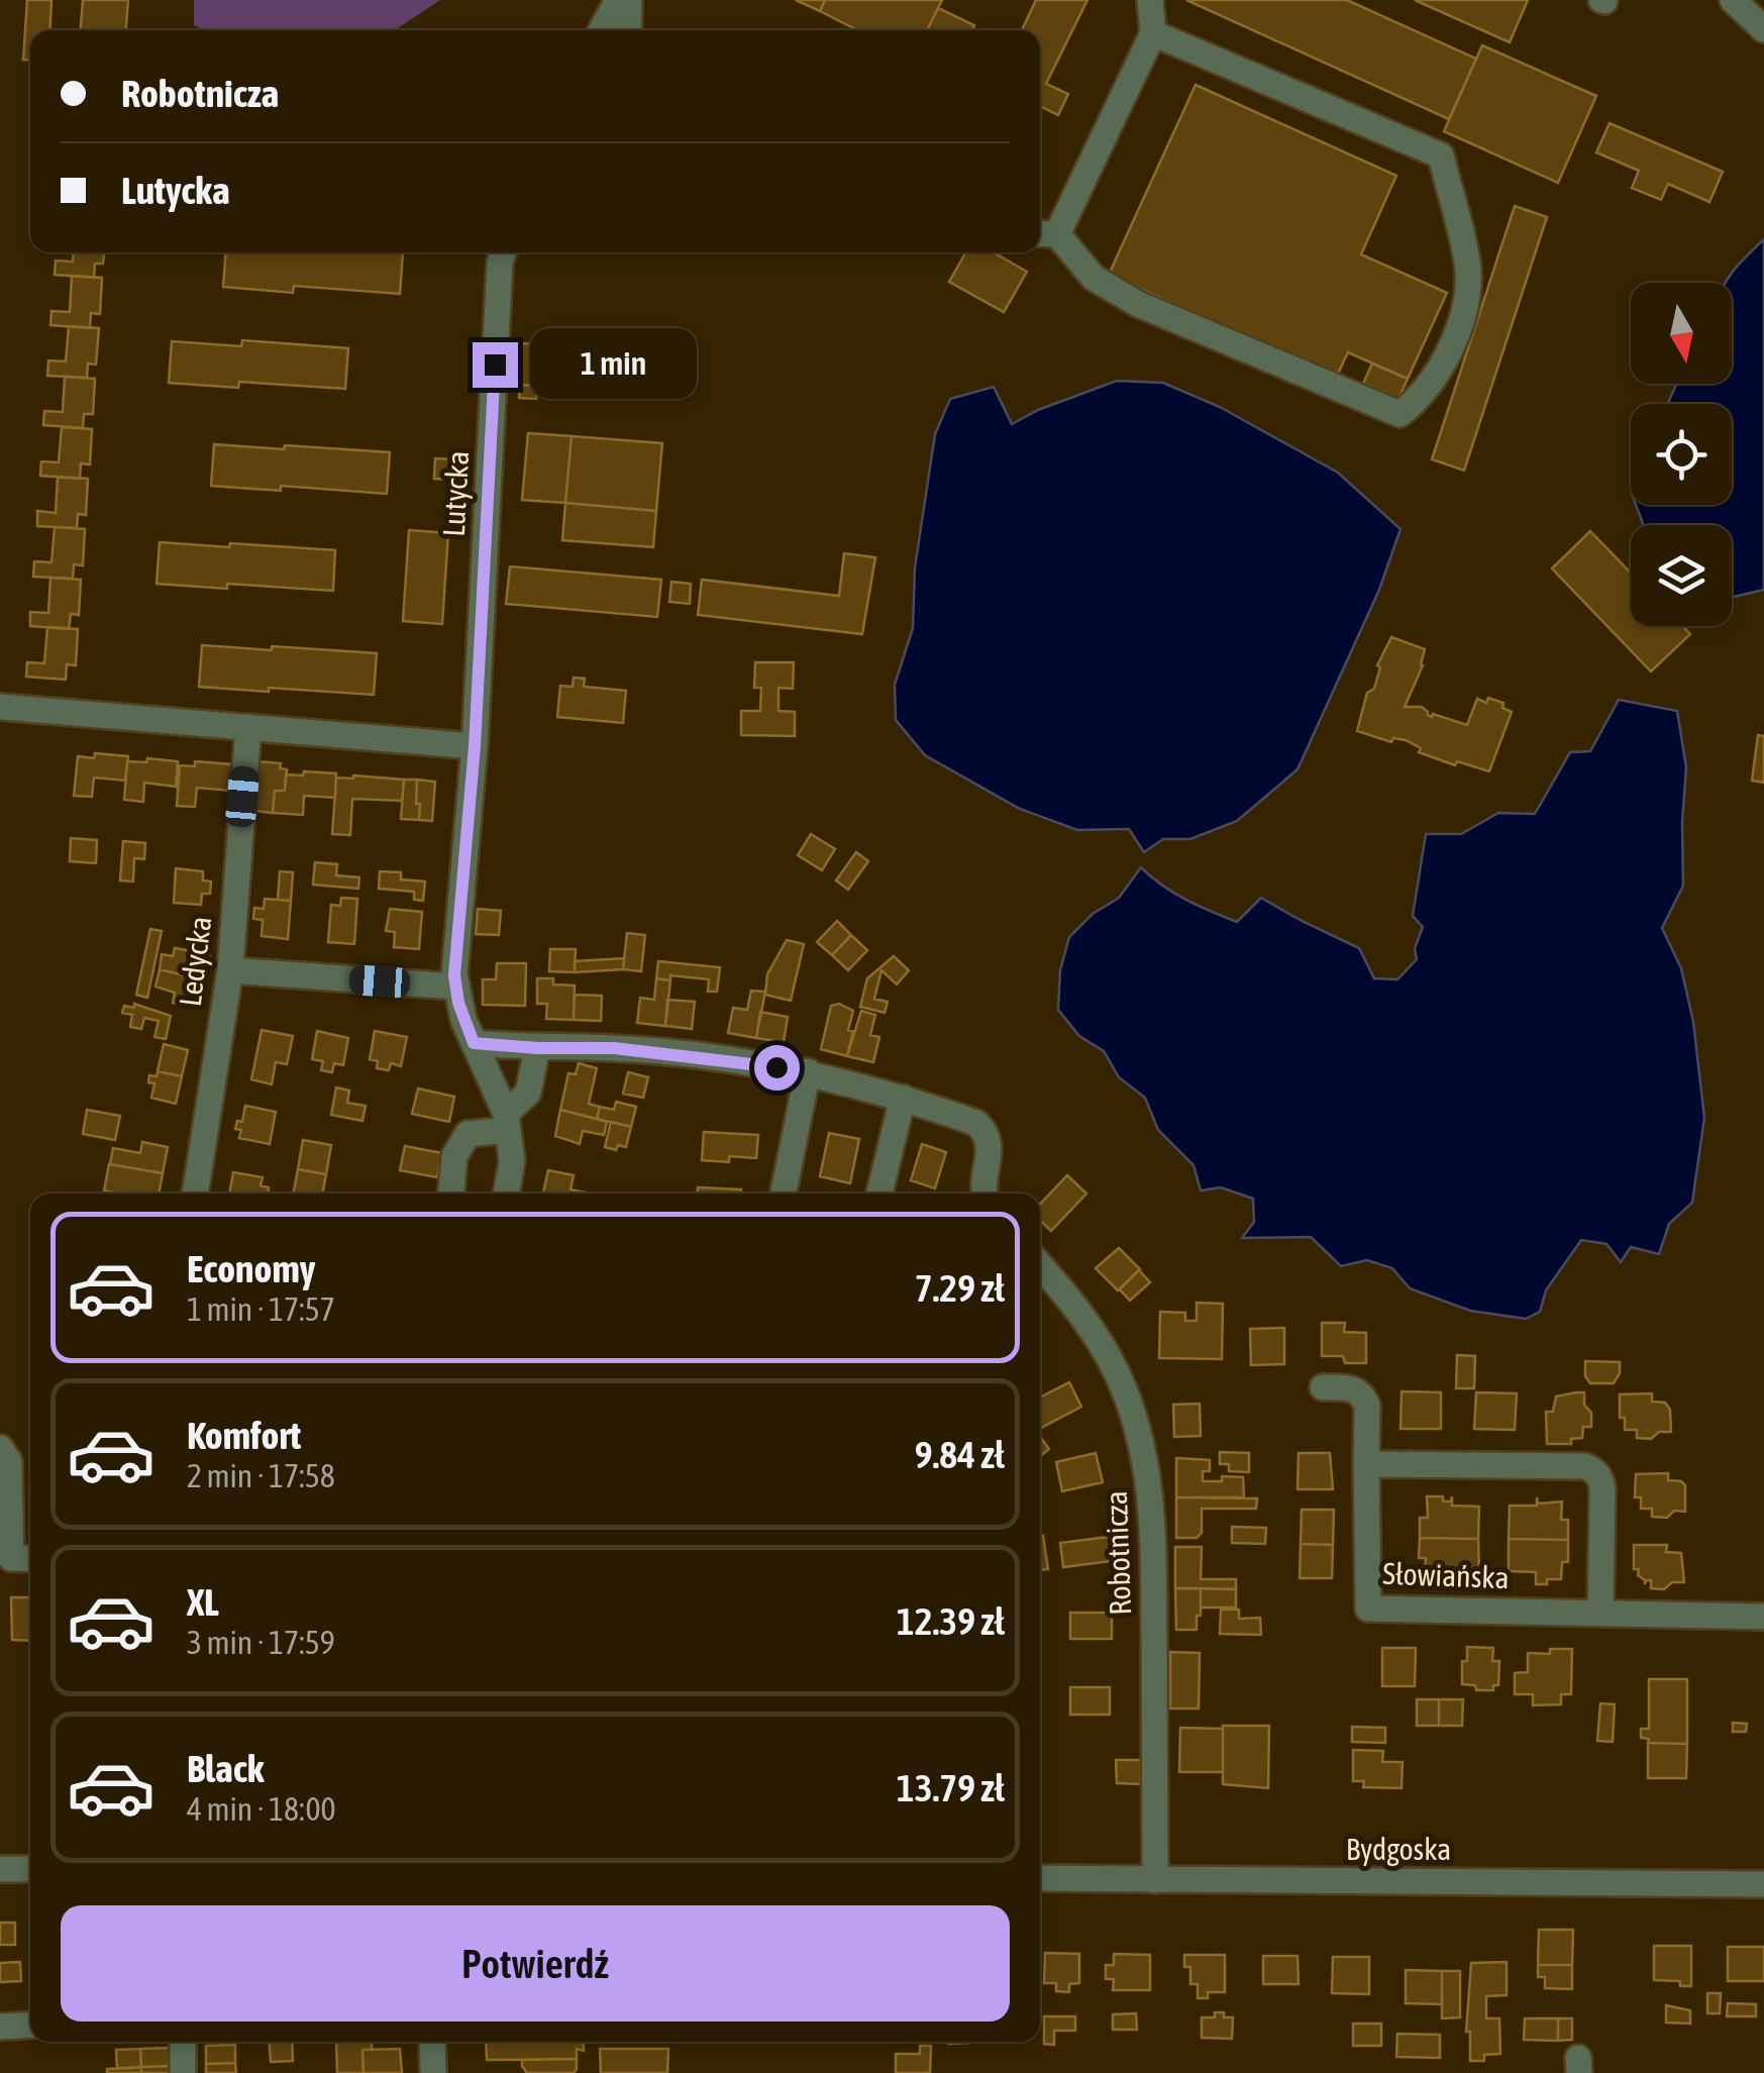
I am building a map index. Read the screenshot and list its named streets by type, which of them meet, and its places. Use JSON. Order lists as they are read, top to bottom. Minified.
{"streets":{"street":["Lutycka","Ledycka","Robotnicza","Słowiańska","Bydgoska"]},"crossings":[["Robotnicza","Bydgoska"]],"north":"bottom","page":{"banner":["Robotnicza","Lutycka"],"bubble":"1 min","list":[{"name":"Economy","note":"1 min · 17:57","value":"7.29 zł"},{"name":"Komfort","note":"2 min · 17:58","value":"9.84 zł"},{"name":"XL","note":"3 min · 17:59","value":"12.39 zł"},{"name":"Black","note":"4 min · 18:00","value":"13.79 zł"}],"buttons":"Potwierdź"}}
